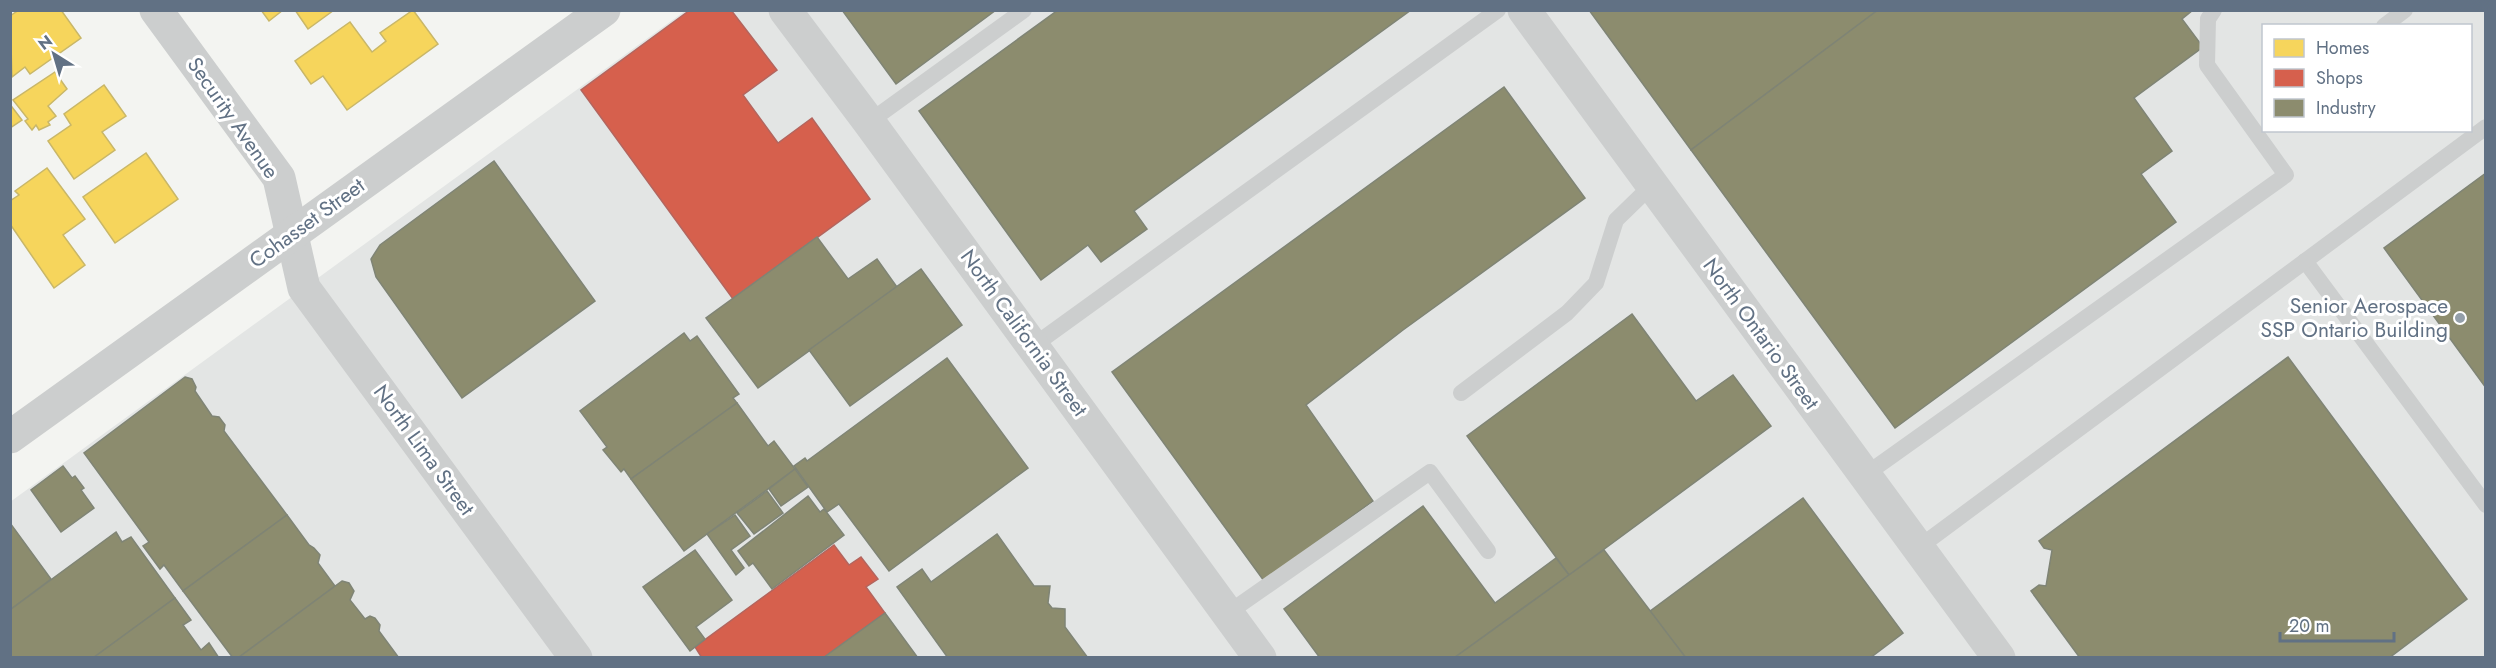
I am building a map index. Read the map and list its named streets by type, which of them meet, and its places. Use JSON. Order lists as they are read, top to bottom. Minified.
{"streets":{"street":["Security Avenue","Cohasset Street","North California Street","North Ontario Street","North Lima Street"]},"crossings":[["Security Avenue","Cohasset Street"],["Security Avenue","North Lima Street"],["Cohasset Street","North Lima Street"]],"places":["Senior Aerospace SSP Ontario Building"],"legend":["Homes","Shops","Industry"],"scale_bar":"20 m","north":"top left"}
